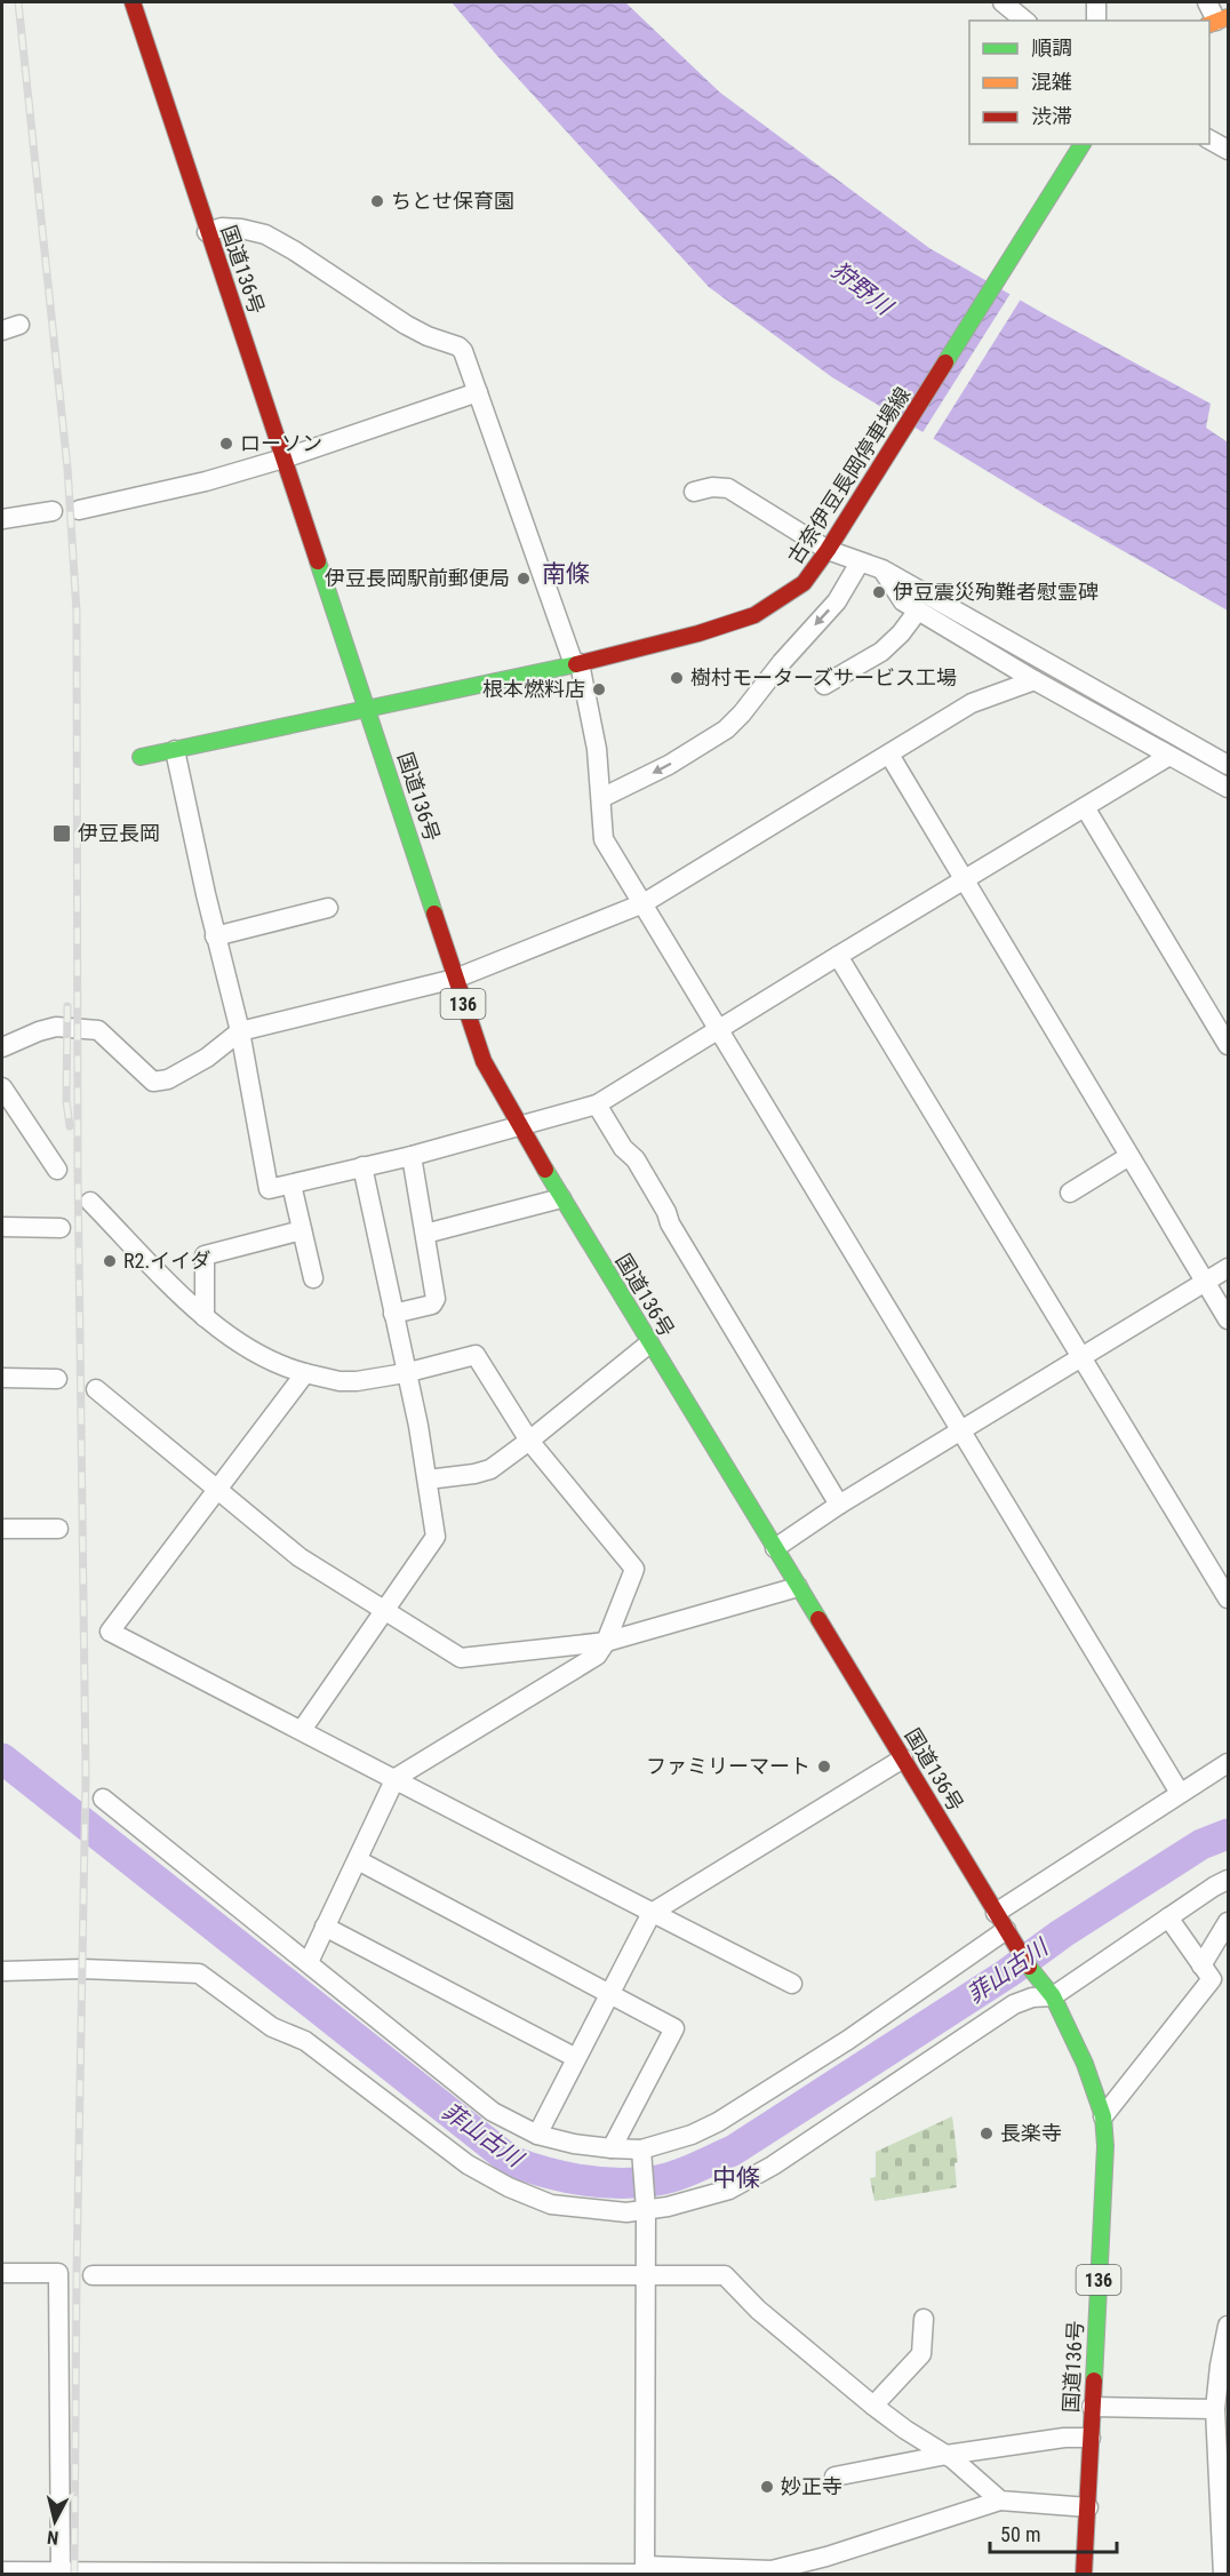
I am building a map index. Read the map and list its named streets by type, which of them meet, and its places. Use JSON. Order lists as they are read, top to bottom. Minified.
{"streets":{"main road":["国道136号","古奈伊豆長岡停車場線","136"]},"crossings":[["国道136号","古奈伊豆長岡停車場線"]],"districts":["南條","中條"],"water":["狩野川","菲山古川"],"places":{"other":["ちとせ保育園","ローソン","伊豆長岡駅前郵便局","伊豆震災殉難者慰霊碑","樹村モーターズサービス工場","根本燃料店","R2.イイダ","ファミリーマート","長楽寺","妙正寺"],"transit":["伊豆長岡"]},"legend":["順調","混雑","渋滞"],"scale_bar":"50 m","north":"bottom"}
